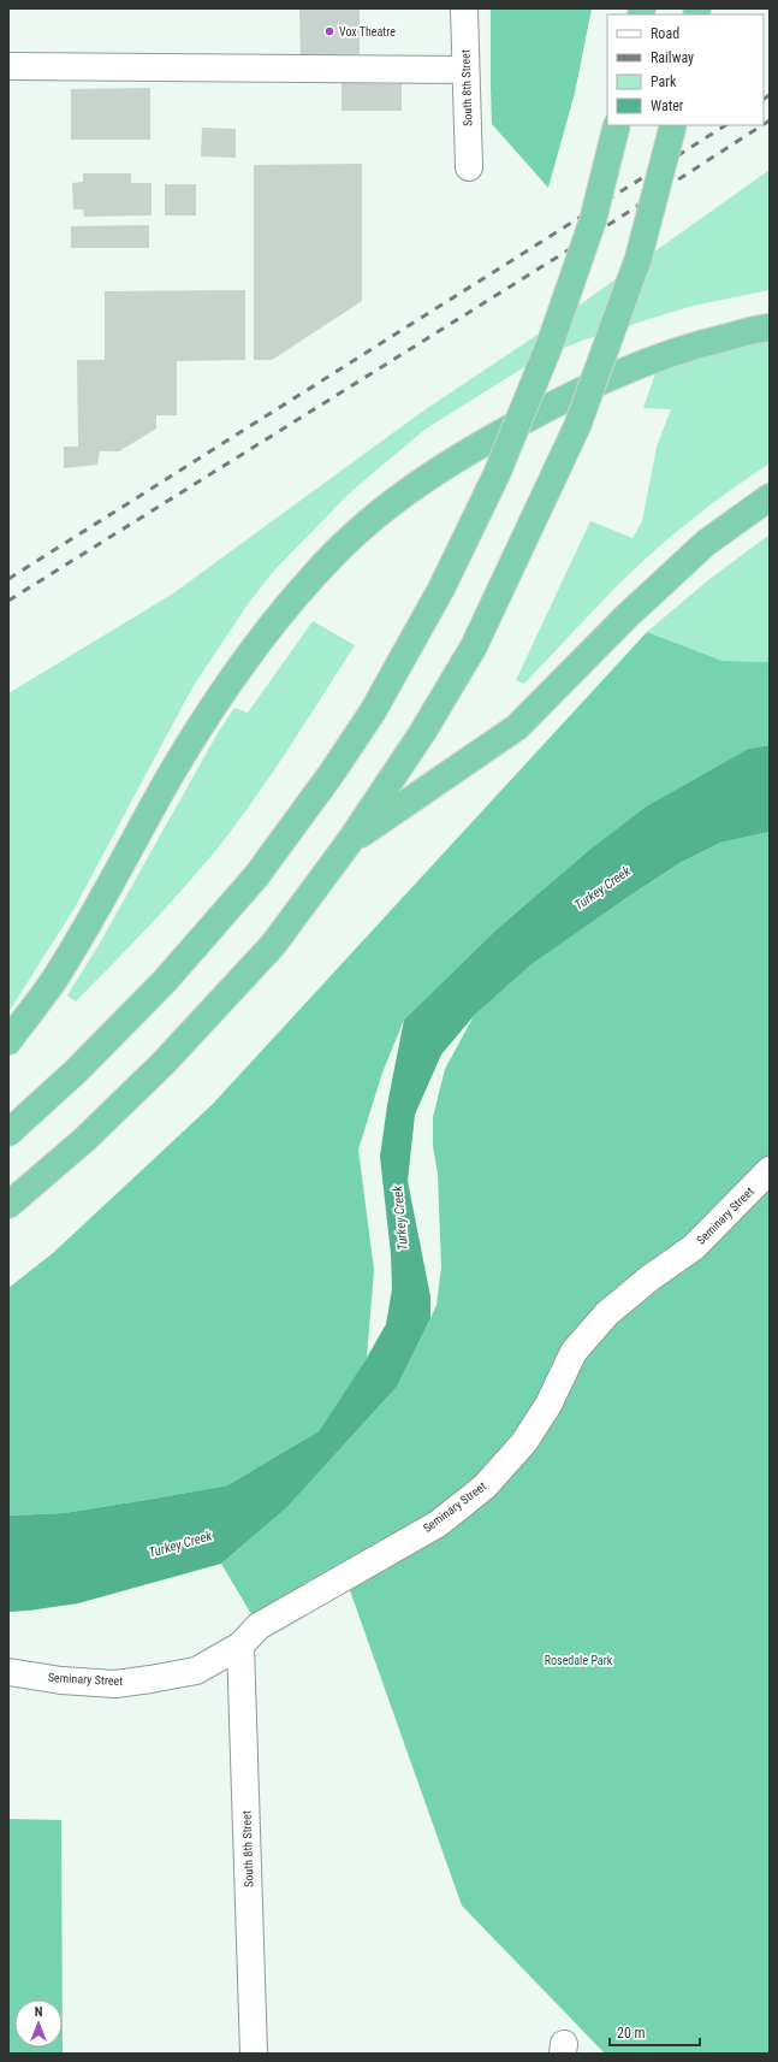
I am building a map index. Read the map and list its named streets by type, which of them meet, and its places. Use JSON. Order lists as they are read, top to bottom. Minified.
{"streets":{"street":["South 8th Street","Seminary Street"]},"crossings":[["South 8th Street","Seminary Street"]],"water":["Turkey Creek"],"parks":["Rosedale Park"],"places":["Vox Theatre"],"legend":["Road","Railway","Park","Water"],"scale_bar":"20 m","north":"top"}
